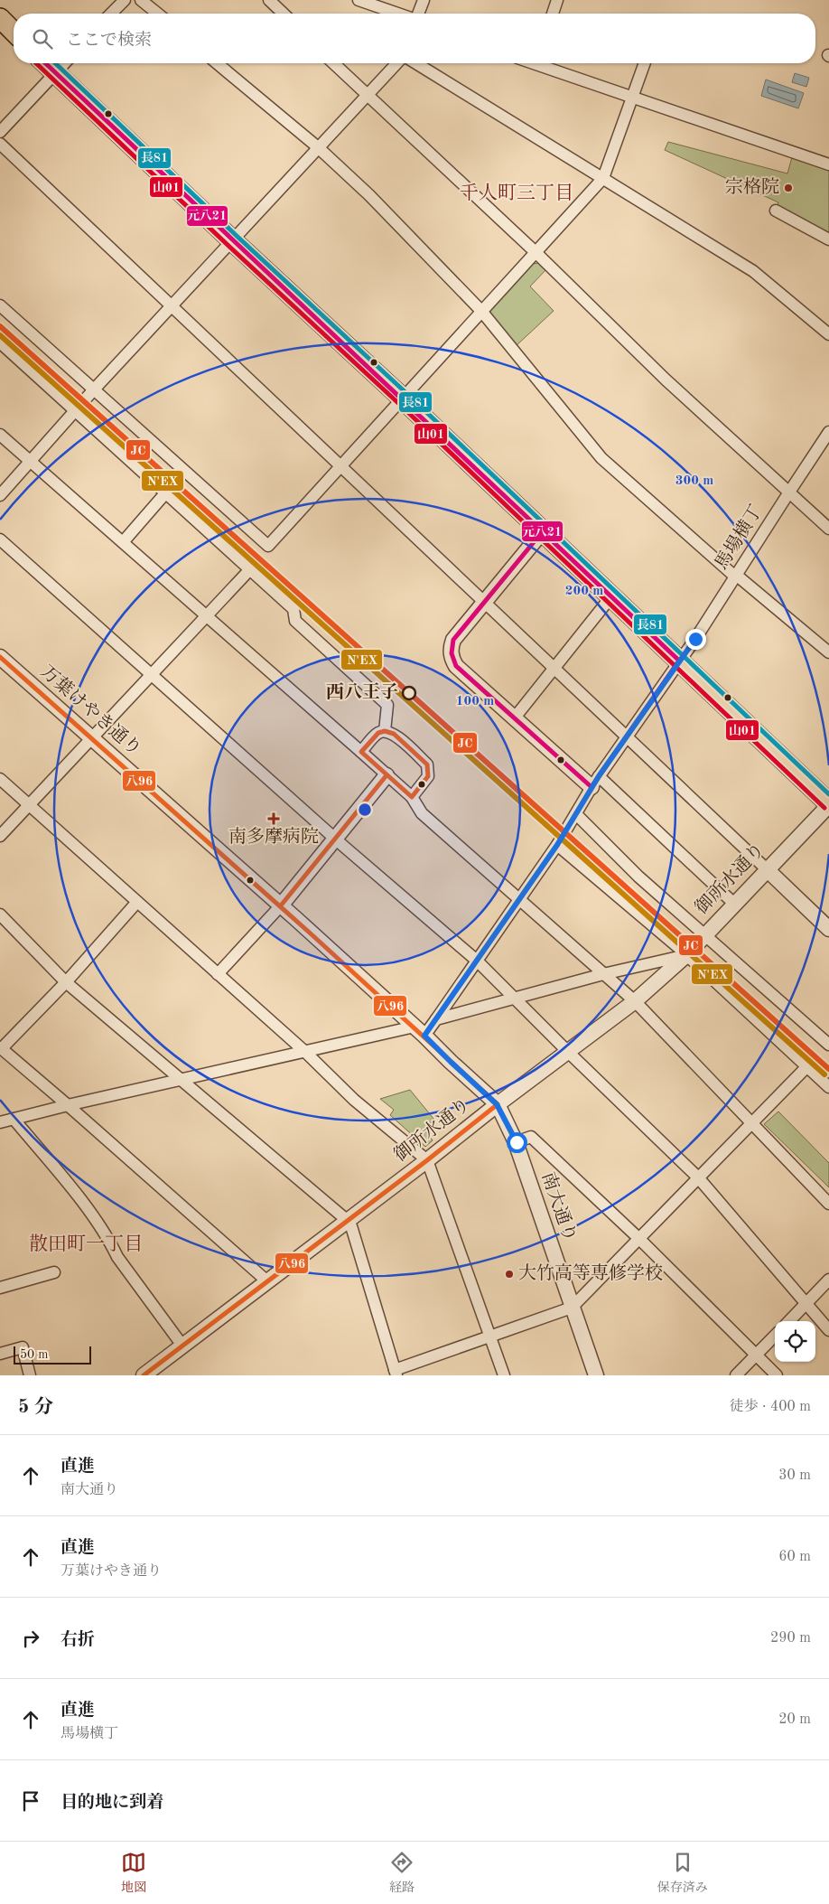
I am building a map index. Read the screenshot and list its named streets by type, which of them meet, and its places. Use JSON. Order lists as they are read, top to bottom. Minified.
{"streets":{"street":["馬場横丁","万葉けやき通り","御所水通り","南大通り"]},"crossings":[["馬場横丁","万葉けやき通り"],["万葉けやき通り","御所水通り"],["万葉けやき通り","南大通り"],["御所水通り","南大通り"]],"districts":["千人町三丁目","散田町一丁目"],"places":{"other":["宗格院","西八王子","大竹高等専修学校"],"health":["南多摩病院"]},"lines":["transit line 元八21","transit line 山01","transit line 長81","transit line JC","transit line N'EX","transit line 八96"],"scale_bar":"50 m","page":{"search":"ここで検索","scale":"50 m","heading":["5 分","徒歩 · 400 m"],"list":[["直進","南大通り","30 m"],["直進","万葉けやき通り","60 m"],["右折","290 m"],["直進","馬場横丁","20 m"],"目的地に到着"],"nav":["地図","経路","保存済み"]},"rings":["300 m","200 m","100 m"]}
